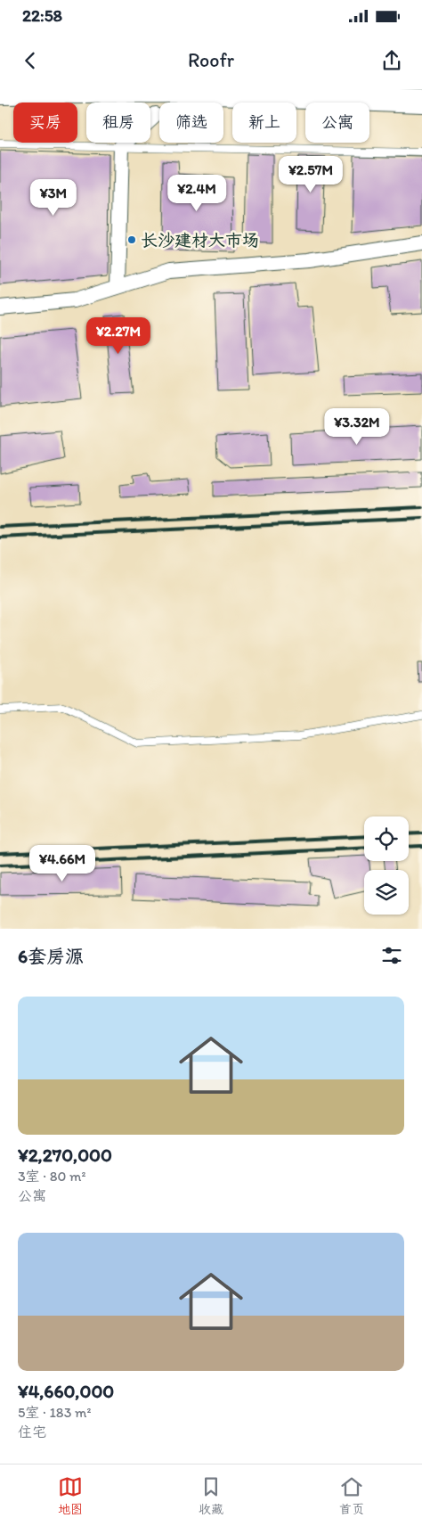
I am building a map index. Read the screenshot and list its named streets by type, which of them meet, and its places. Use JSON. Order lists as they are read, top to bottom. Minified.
{"places":["长沙建材大市场"],"page":{"status":"22:58","header":"Roofr","chip":["买房","租房","筛选","新上","公寓"],"price":["¥2.57M","¥2.4M","¥3M","¥2.27M","¥3.32M","¥4.66M"],"heading":"6套房源","list":[{"name":"¥2,270,000","note":"3室 · 80 m² · 公寓"},{"name":"¥4,660,000","note":"5室 · 183 m² · 住宅"}],"tabs":["地图","收藏","首页"]}}
